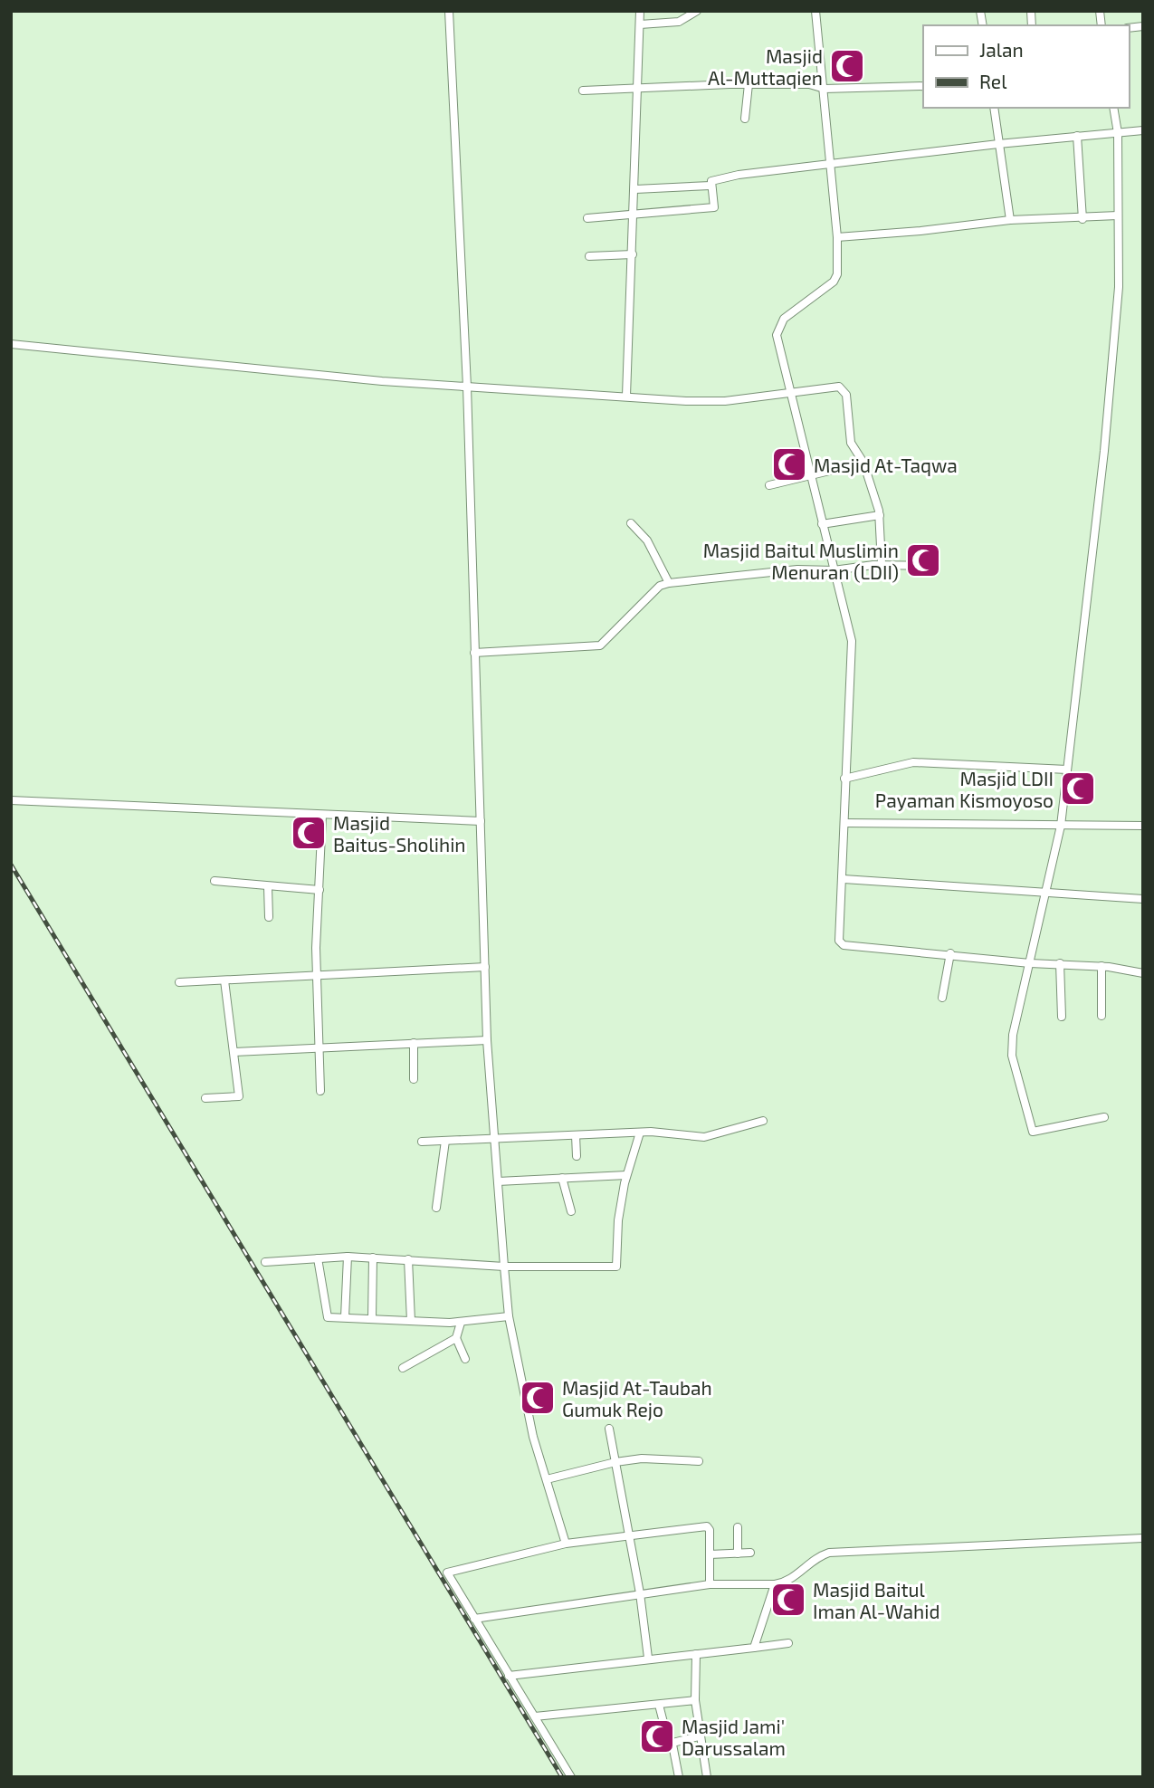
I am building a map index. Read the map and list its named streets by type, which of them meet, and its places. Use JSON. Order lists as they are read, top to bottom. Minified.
{"places":{"mosque":["Masjid Al-Muttaqien","Masjid At-Taqwa","Masjid Baitul Muslimin Menuran (LDII)","Masjid LDII Payaman Kismoyoso","Masjid Baitus-Sholihin","Masjid At-Taubah Gumuk Rejo","Masjid Baitul Iman Al-Wahid","Masjid Jami' Darussalam"]},"legend":["Jalan","Rel"]}
